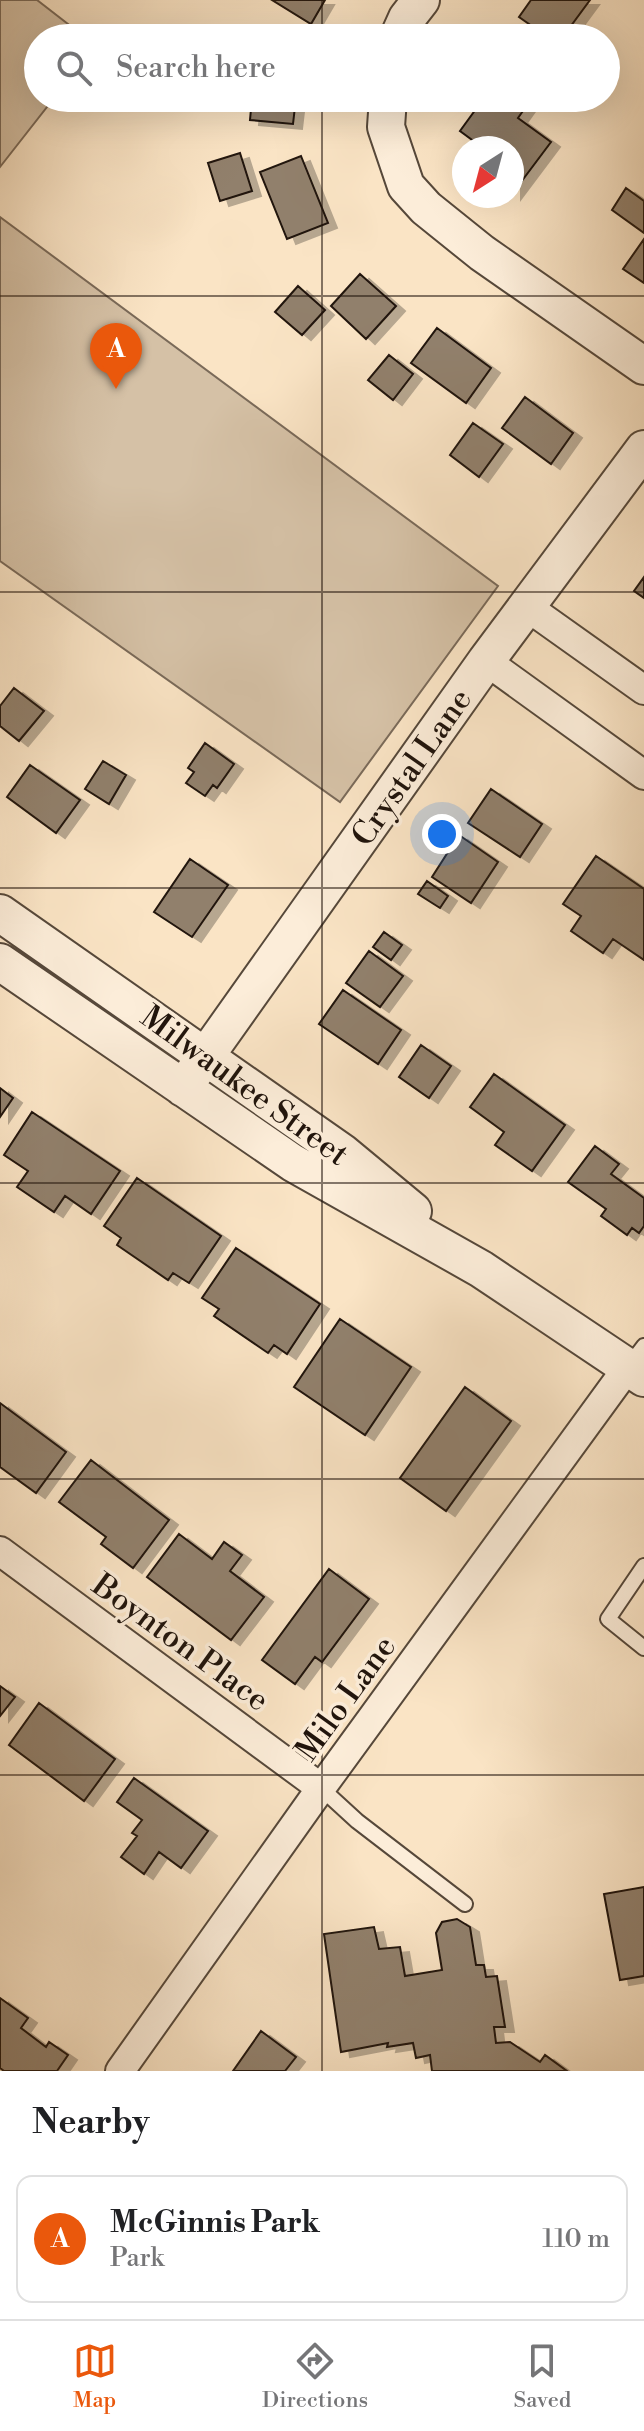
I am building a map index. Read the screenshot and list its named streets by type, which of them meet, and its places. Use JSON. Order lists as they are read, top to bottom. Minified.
{"streets":{"street":["Crystal Lane","Milwaukee Street","Boynton Place","Milo Lane"]},"crossings":[["Crystal Lane","Milwaukee Street"],["Milwaukee Street","Milo Lane"],["Boynton Place","Milo Lane"]],"north":"bottom left","page":{"search":"Search here","pins":"A","heading":"Nearby","list":[{"mark":"A","name":"McGinnis Park","note":"Park","value":"110 m"}],"nav":["Map","Directions","Saved"]}}
